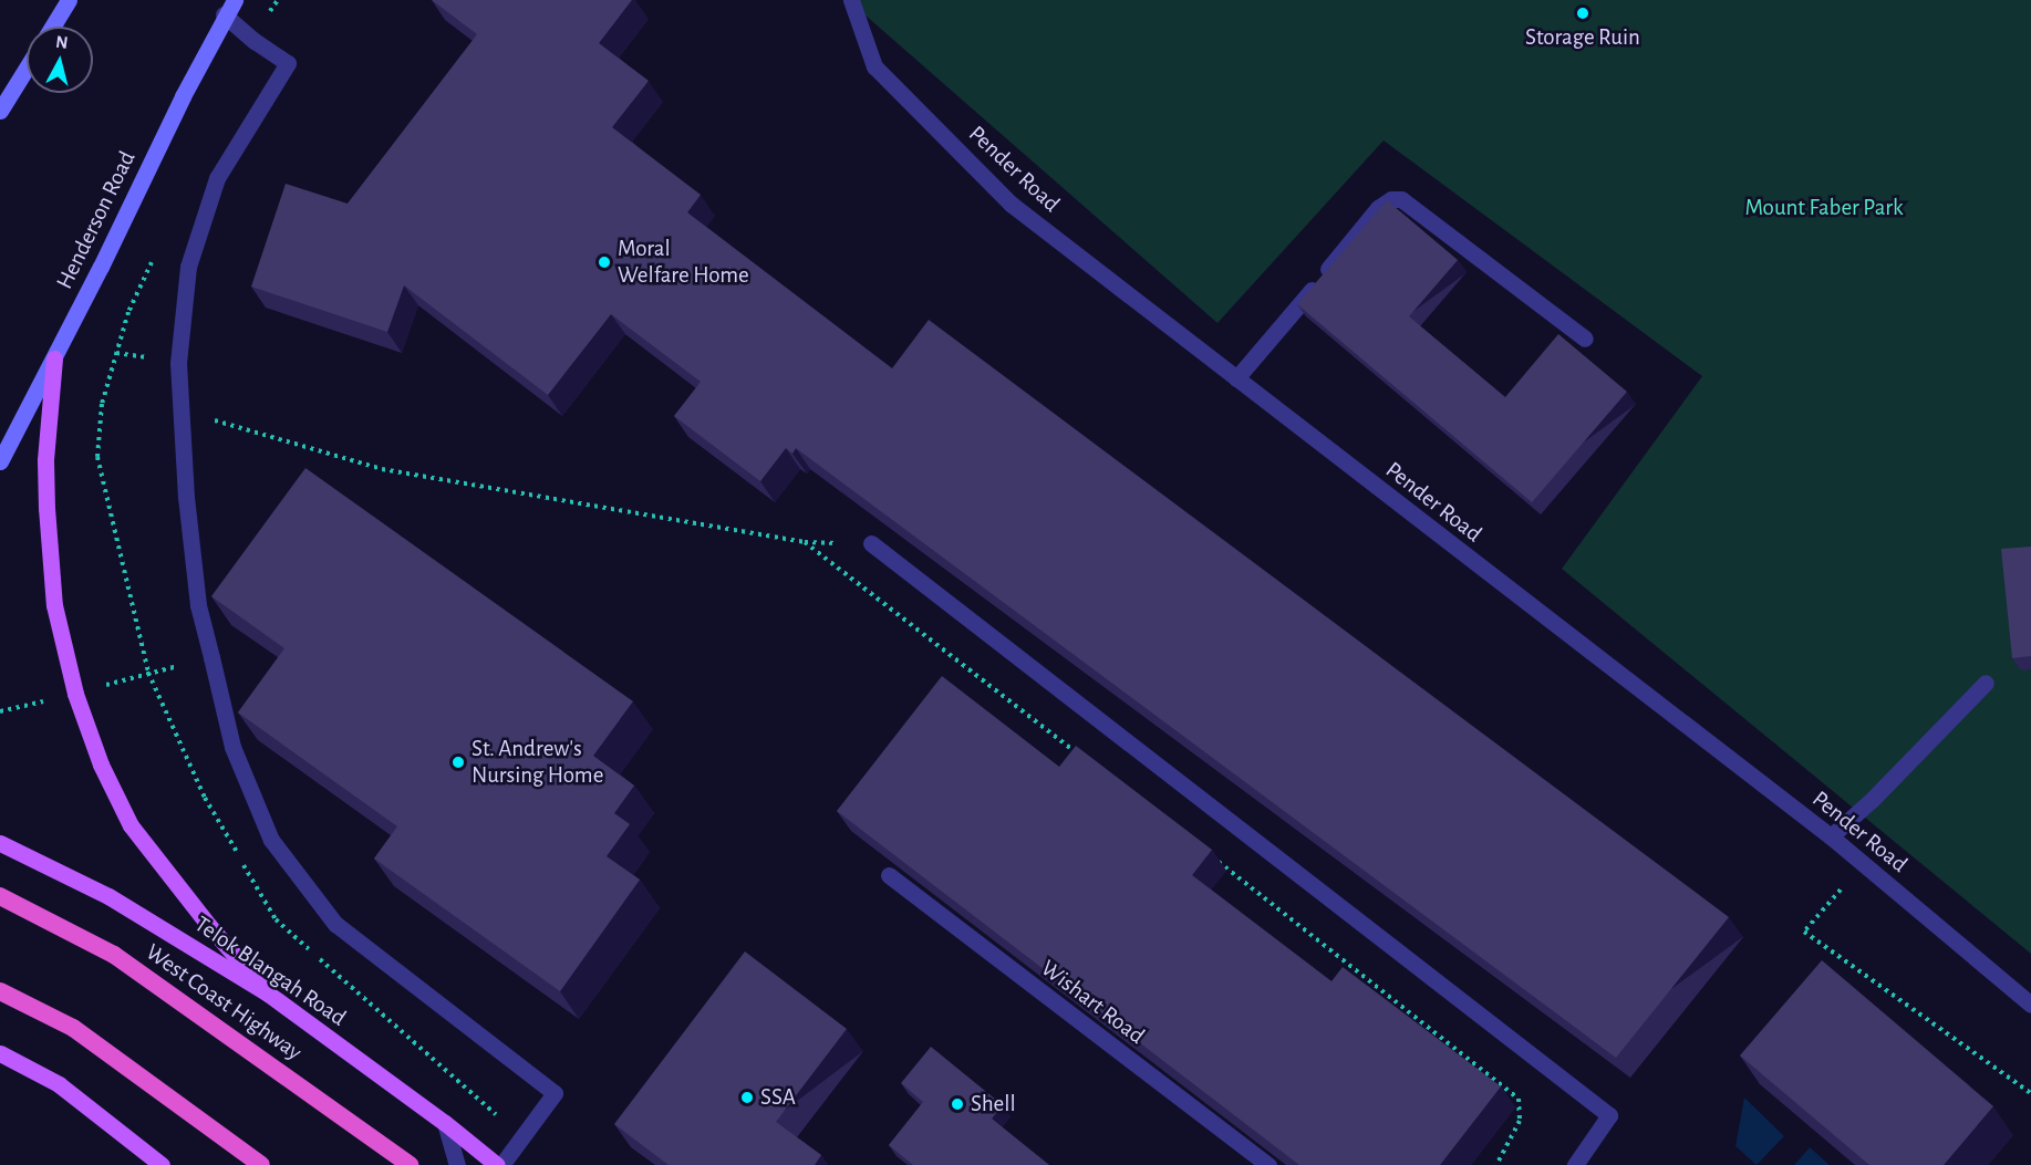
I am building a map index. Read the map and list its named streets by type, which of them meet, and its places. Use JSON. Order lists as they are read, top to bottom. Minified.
{"streets":{"highway":["West Coast Highway"],"main road":["Henderson Road","Telok Blangah Road"],"street":["Pender Road","Wishart Road"]},"parks":["Mount Faber Park"],"places":["Storage Ruin","Moral Welfare Home","St. Andrew's Nursing Home","SSA","Shell"],"north":"top"}
